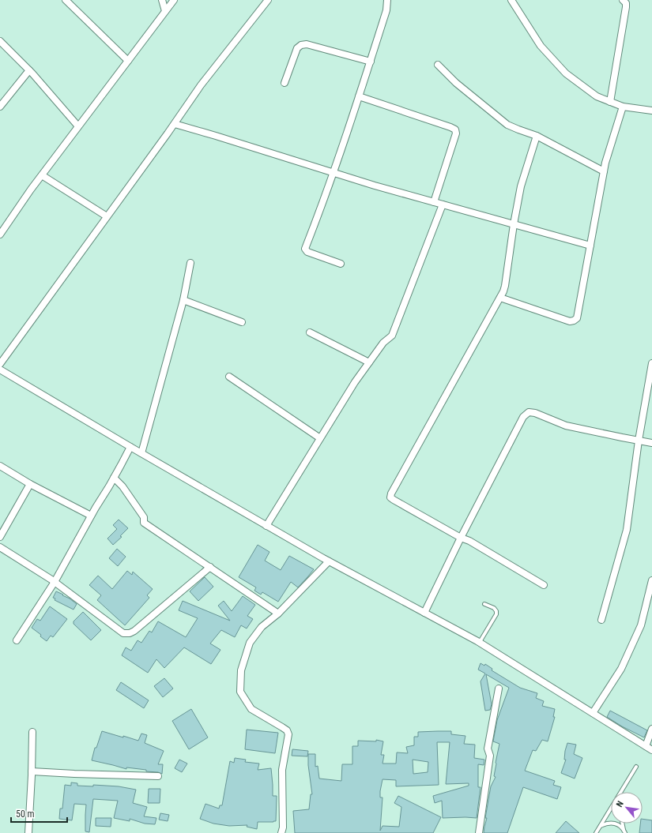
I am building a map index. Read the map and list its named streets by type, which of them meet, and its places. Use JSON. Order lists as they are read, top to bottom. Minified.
{"scale_bar":"50 m","north":"top left"}
